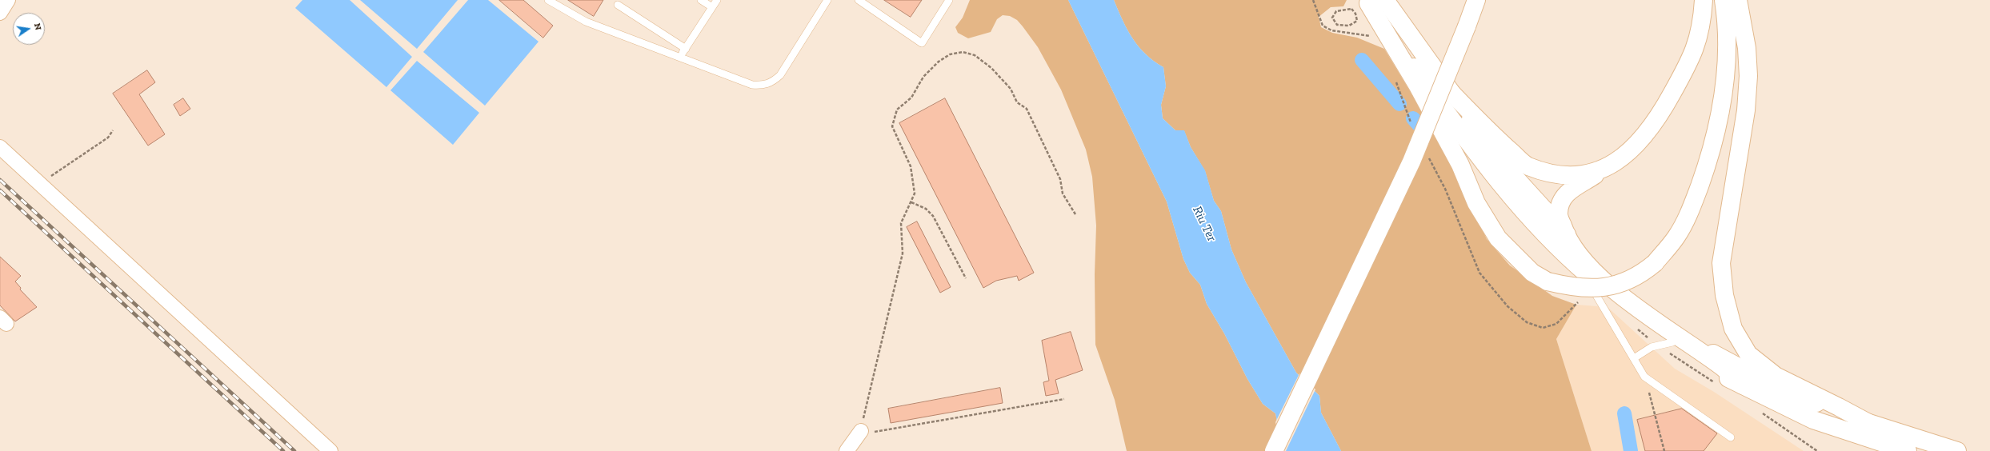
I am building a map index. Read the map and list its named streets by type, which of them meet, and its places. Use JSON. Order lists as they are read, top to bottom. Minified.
{"water":["Riu Ter"],"north":"right"}
